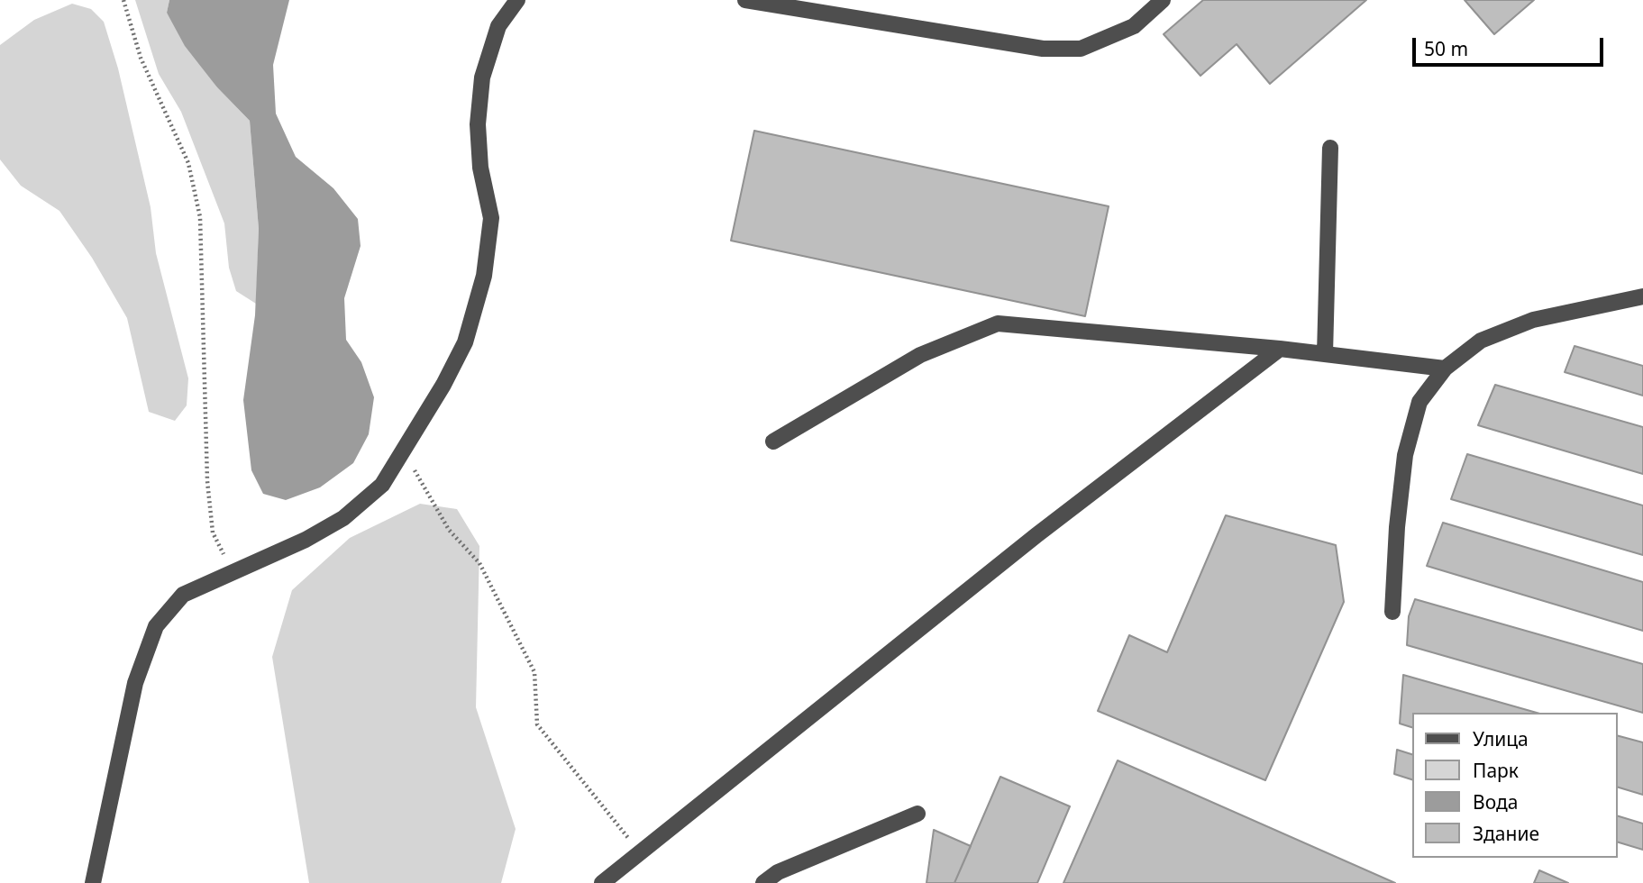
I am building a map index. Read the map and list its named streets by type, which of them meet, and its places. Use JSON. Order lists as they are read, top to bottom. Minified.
{"legend":["Улица","Парк","Вода","Здание"],"scale_bar":"50 m"}
